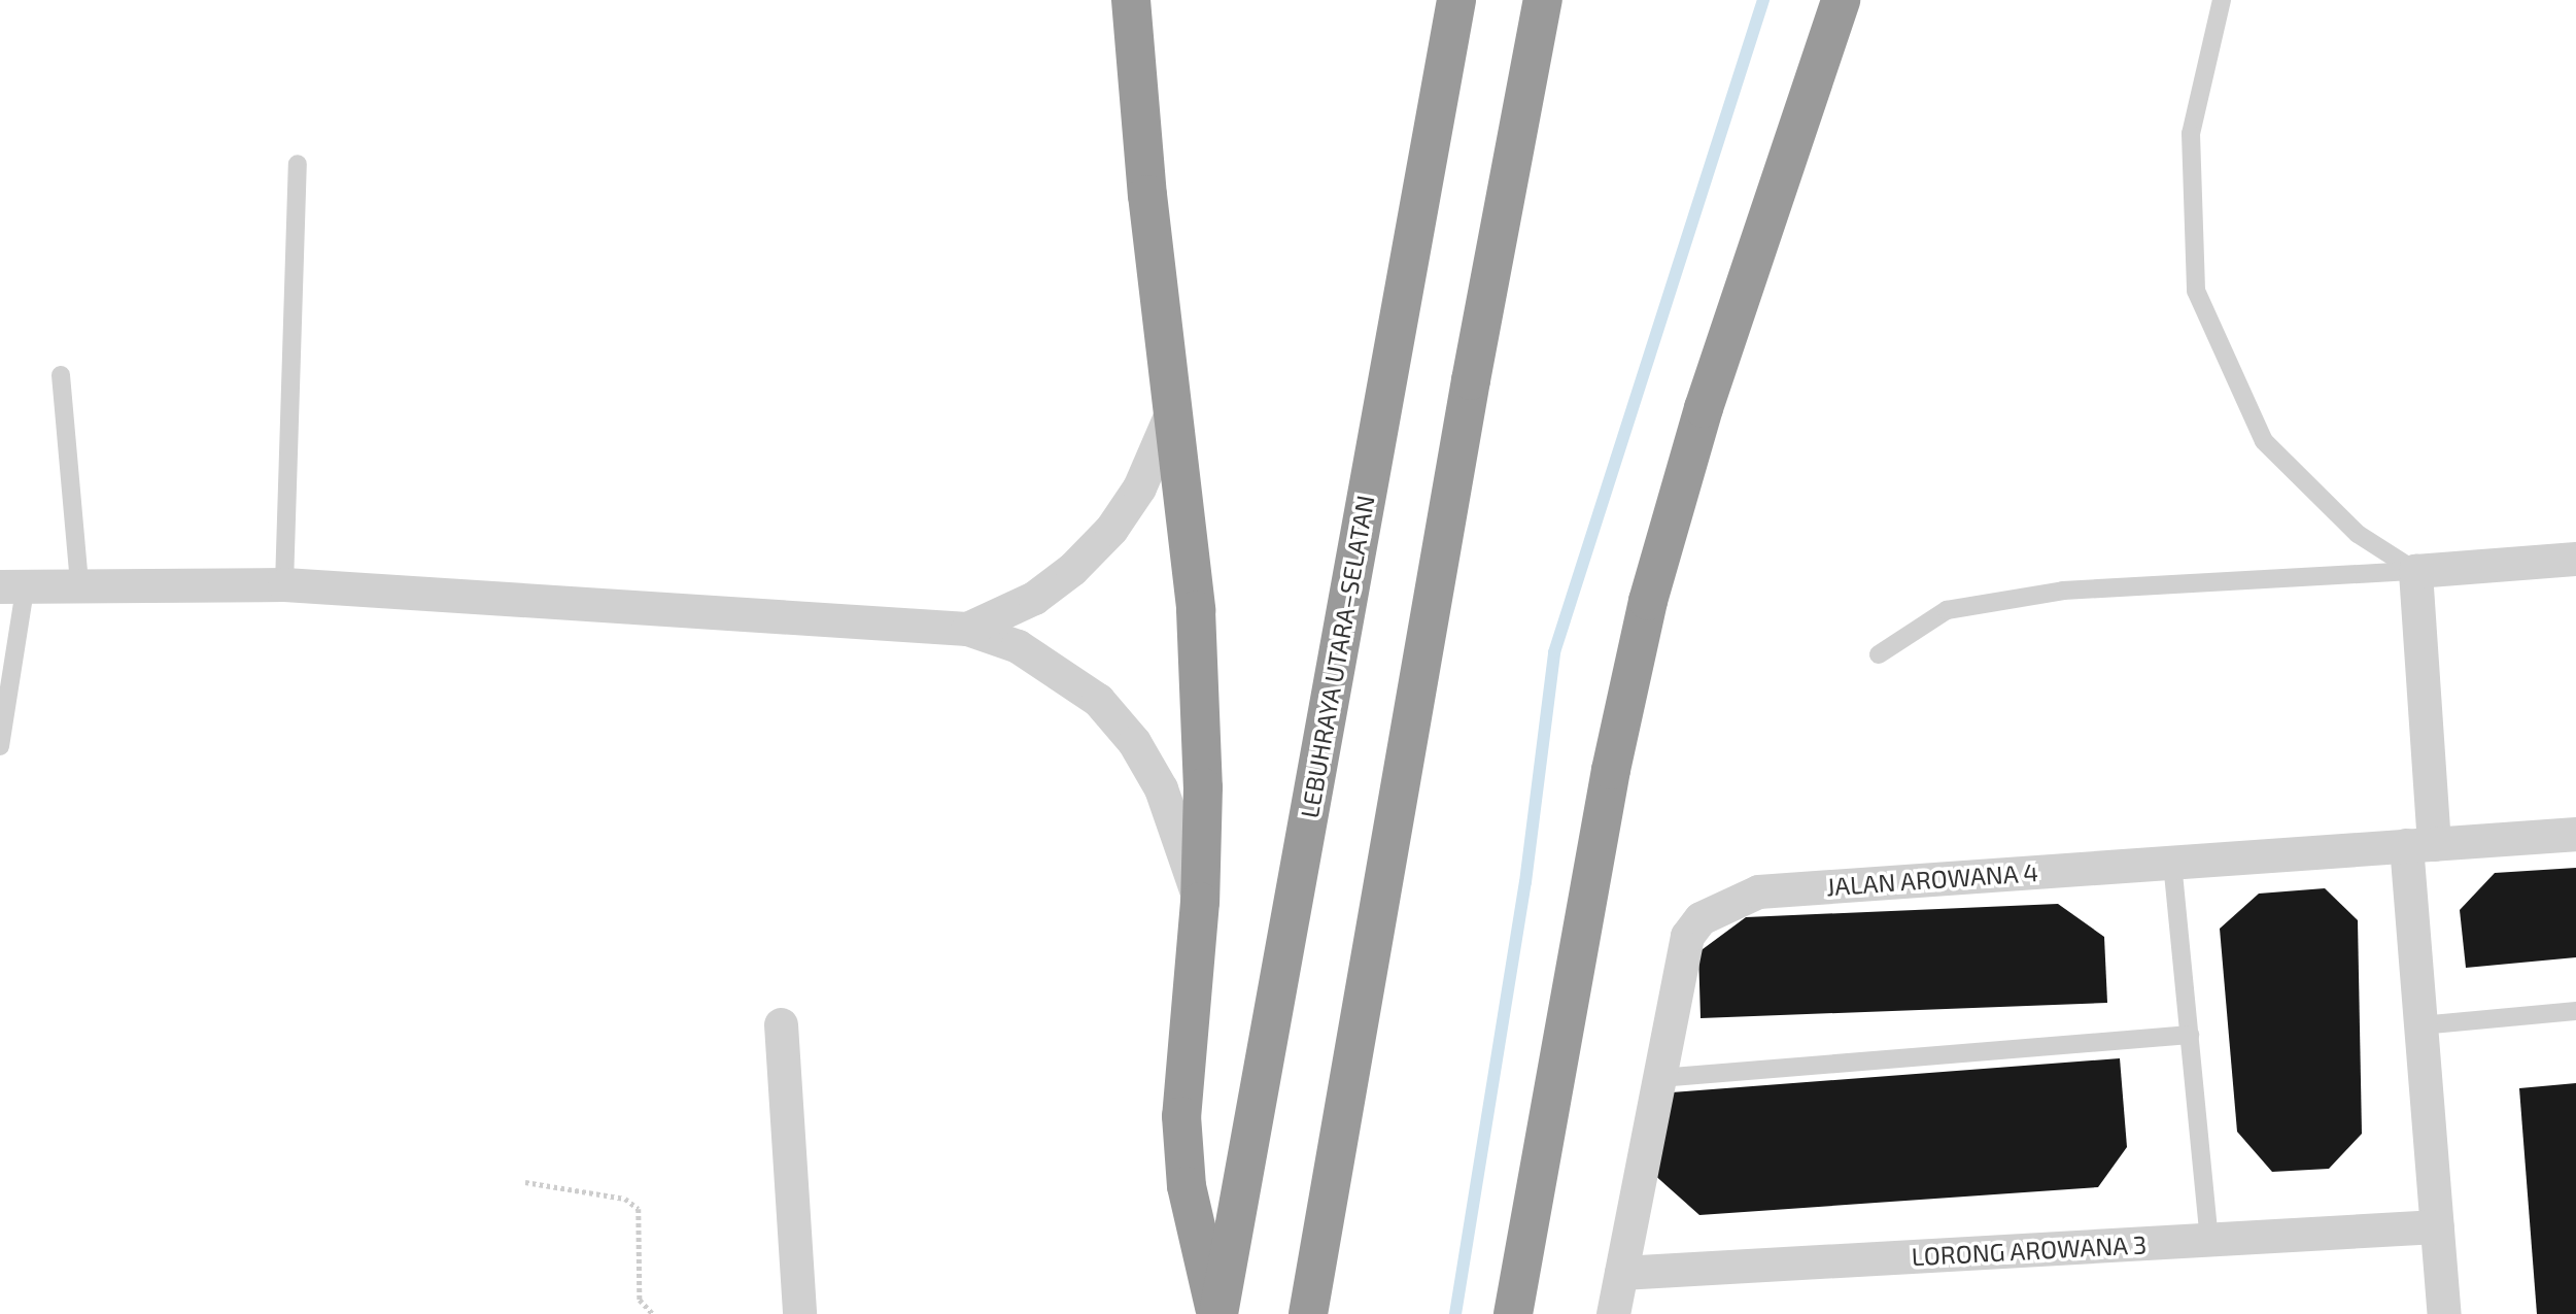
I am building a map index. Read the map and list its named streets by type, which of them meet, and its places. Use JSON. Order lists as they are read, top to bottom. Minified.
{"streets":{"highway":["LEBUHRAYA UTARA–SELATAN"],"street":["JALAN AROWANA 4","LORONG AROWANA 3"]},"crossings":[["JALAN AROWANA 4","LORONG AROWANA 3"]]}
